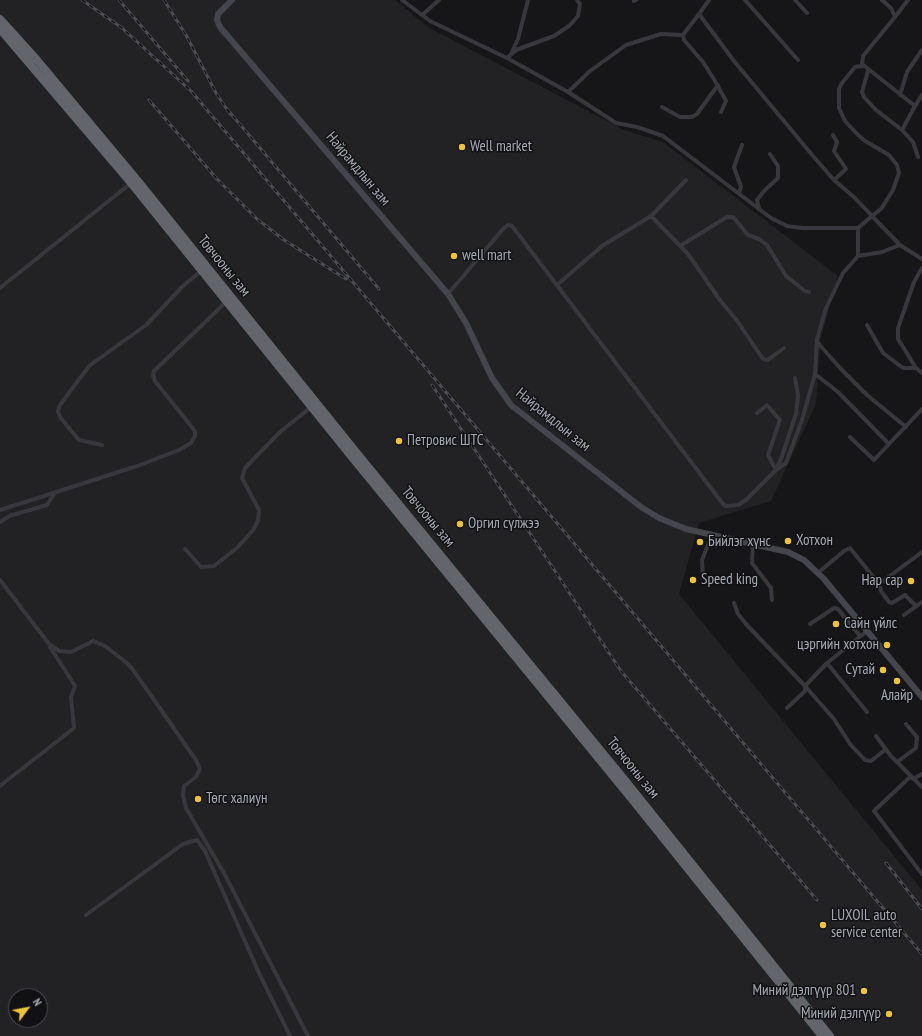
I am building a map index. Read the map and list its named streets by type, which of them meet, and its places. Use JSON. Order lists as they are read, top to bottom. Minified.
{"streets":{"highway":["Товчооны зам"],"main road":["Найрамдлын зам"]},"places":["Well market","well mart","Петровис ШТС","Оргил сүлжээ","Хотхон","Бийлэг хүнс","Speed king","Нар сар","Сайн үйлс","цэргийн хотхон","Сутай","Алайр","Төгс халиун","LUXOIL auto service center","Миний дэлгүүр 801","Миний дэлгүүр"],"north":"top right"}
